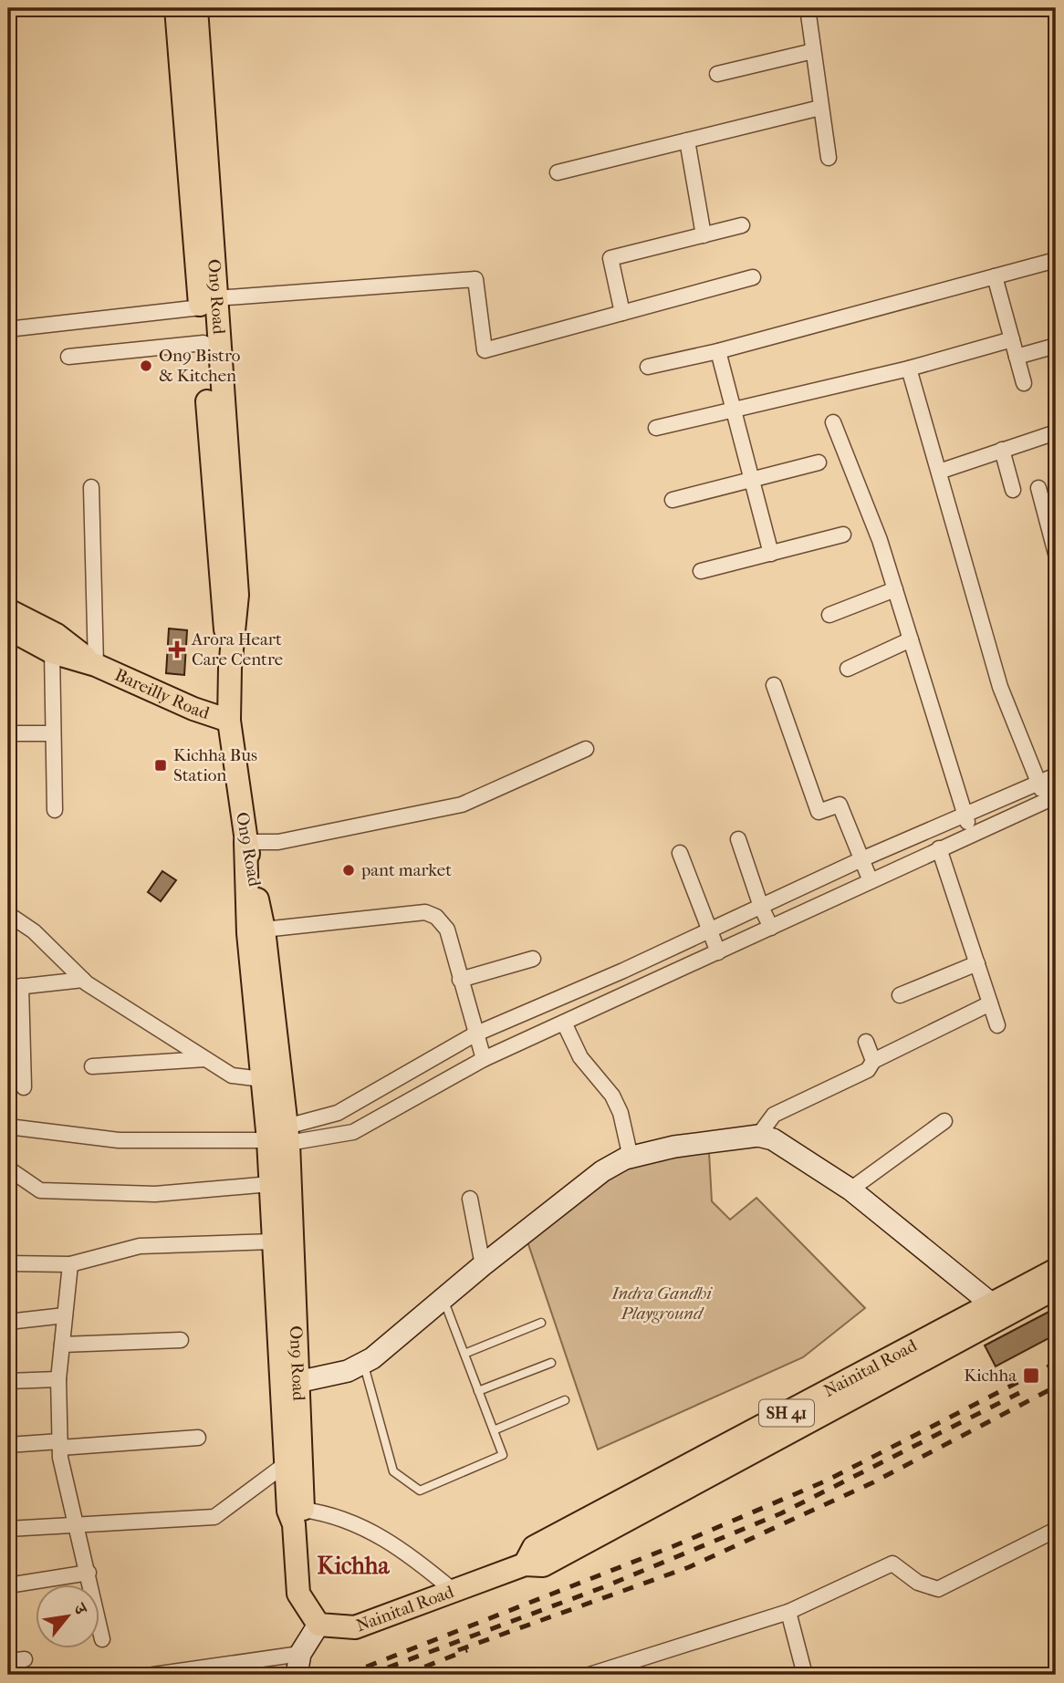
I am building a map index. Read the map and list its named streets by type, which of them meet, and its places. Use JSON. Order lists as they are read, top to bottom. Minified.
{"streets":{"main road":["On9 Road","Bareilly Road","Nainital Road","SH 41"]},"crossings":[["On9 Road","Bareilly Road"],["On9 Road","Nainital Road"]],"districts":["Kichha"],"parks":["Indra Gandhi Playground"],"places":{"other":["On9 Bistro & Kitchen","pant market"],"health":["Arora Heart Care Centre"],"transit":["Kichha Bus Station","Kichha"]},"north":"top right"}
